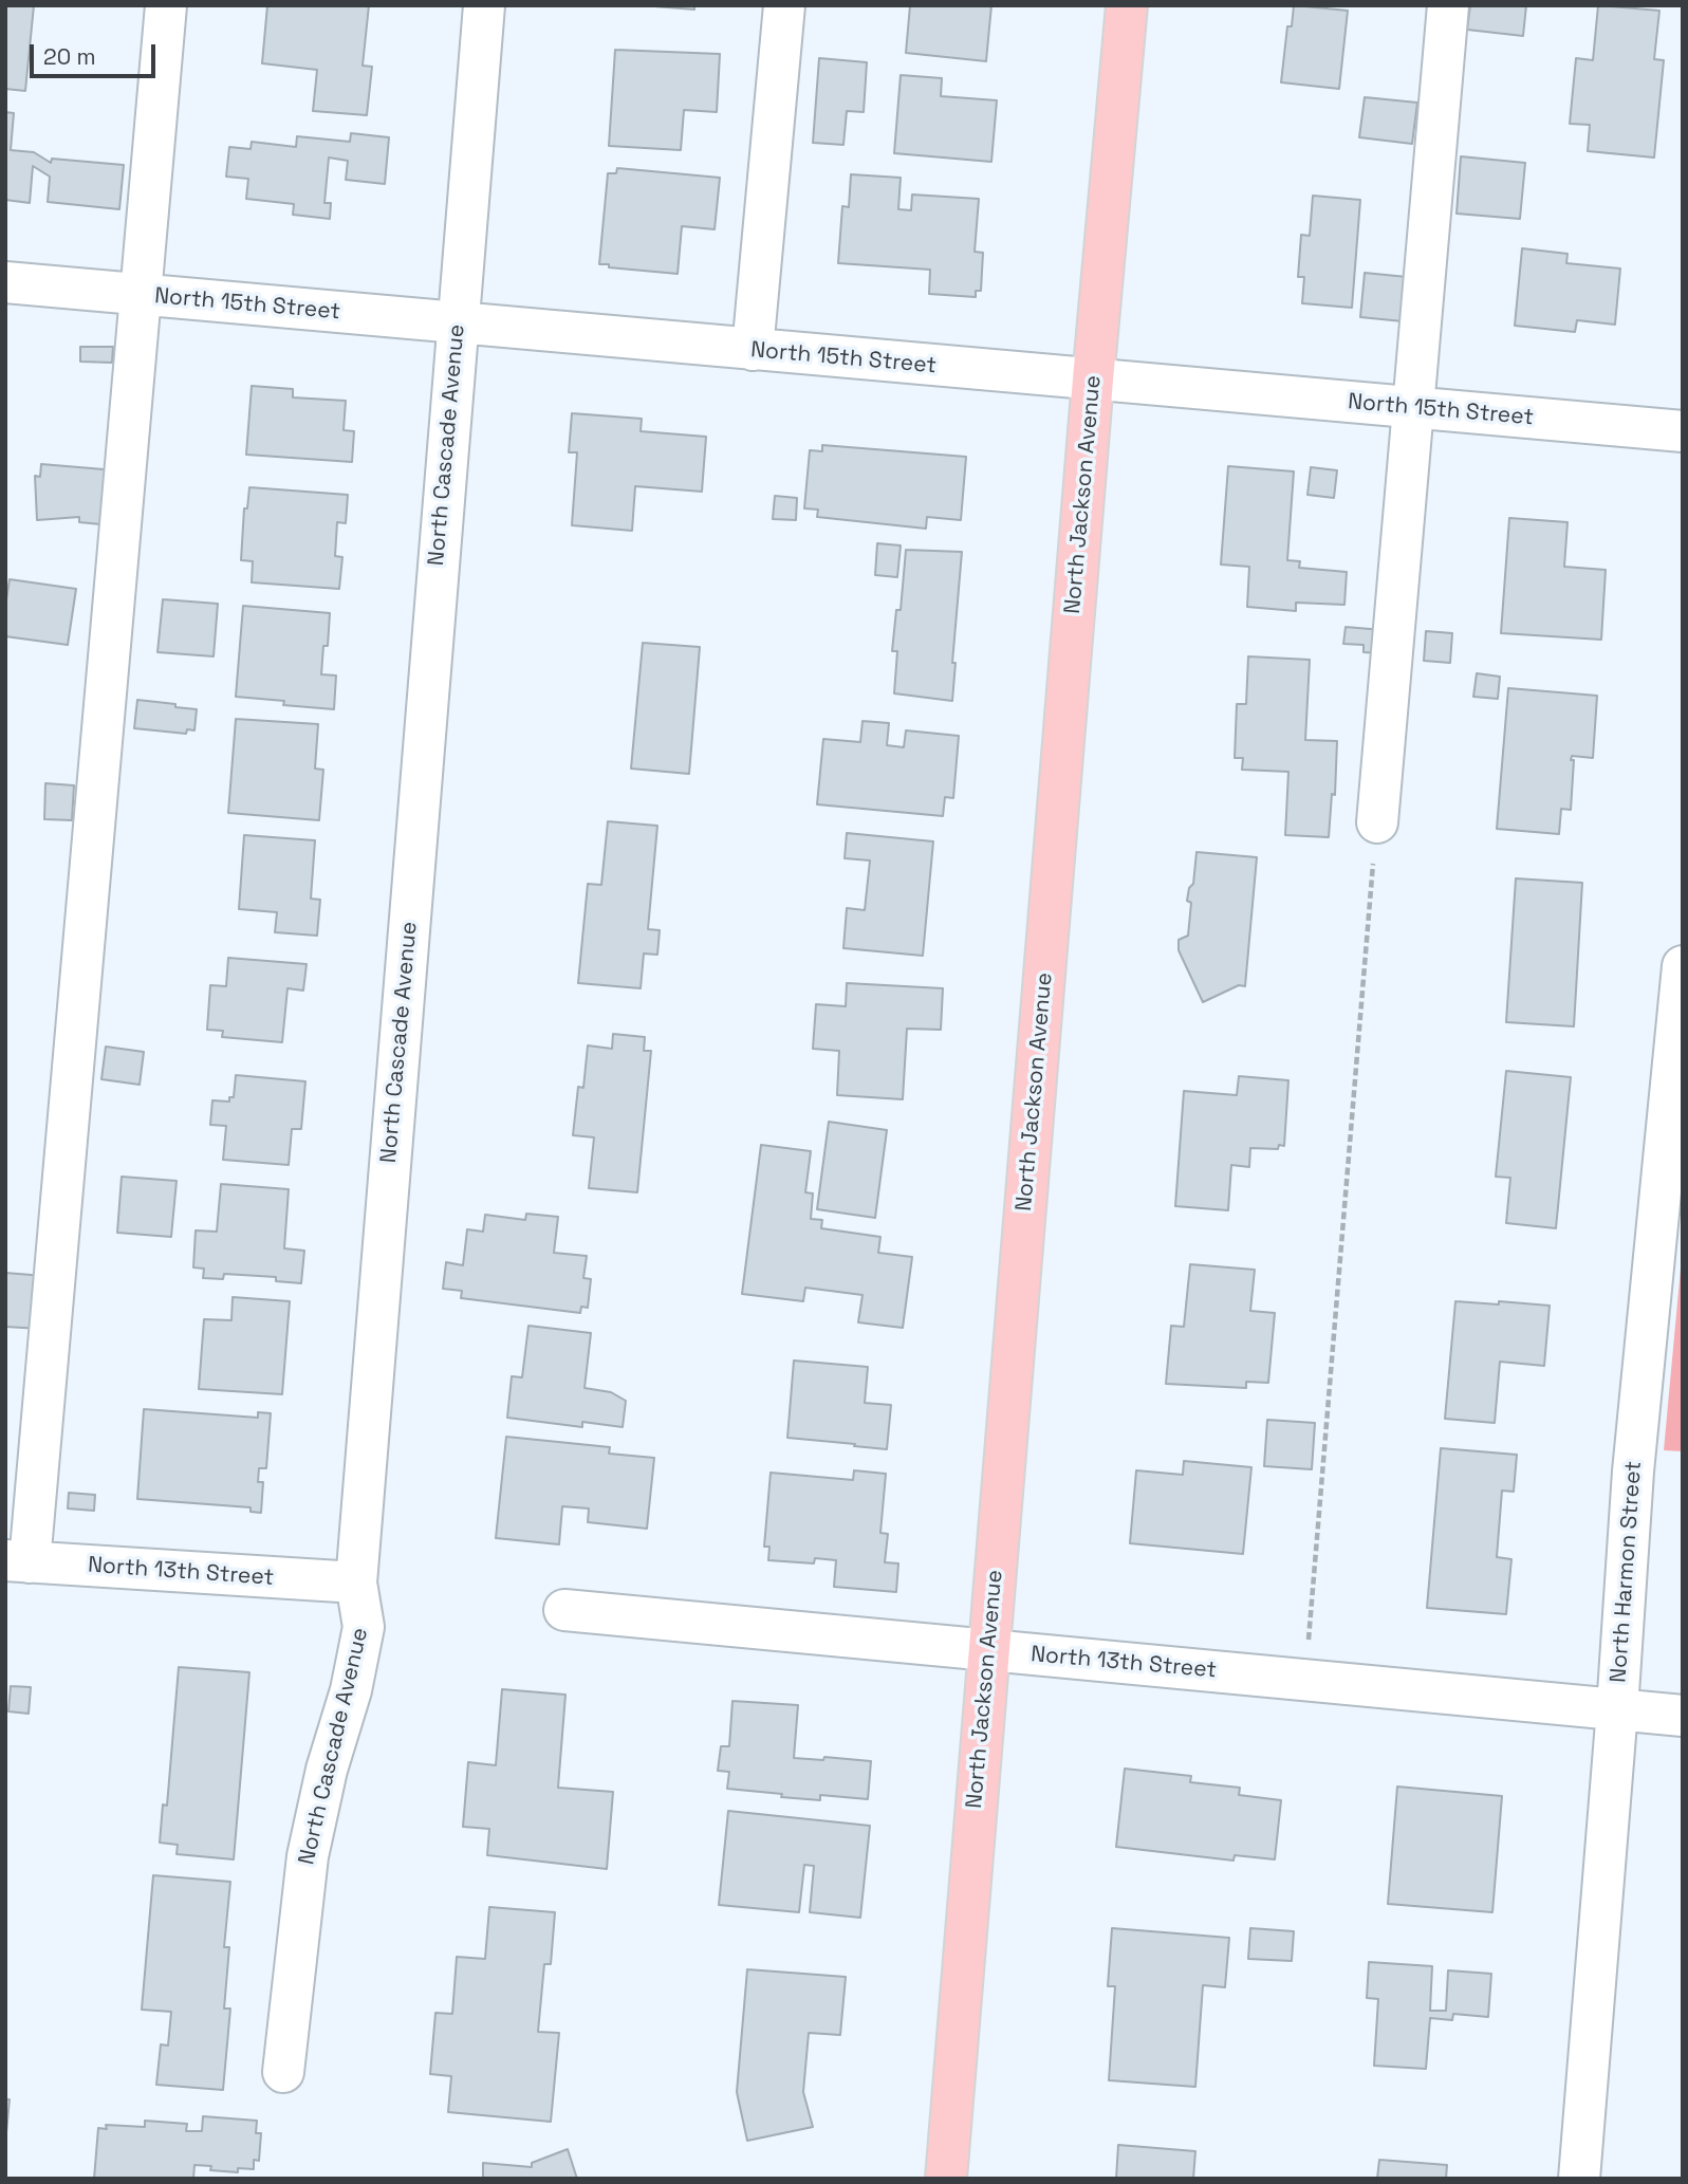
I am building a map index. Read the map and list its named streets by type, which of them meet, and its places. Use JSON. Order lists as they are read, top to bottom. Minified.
{"streets":{"main road":["North Jackson Avenue"],"street":["North 15th Street","North Cascade Avenue","North 13th Street","North Harmon Street"]},"crossings":[["North 15th Street","North Cascade Avenue"],["North 15th Street","North Jackson Avenue"],["North Cascade Avenue","North 13th Street"],["North Jackson Avenue","North 13th Street"],["North 13th Street","North Harmon Street"]],"scale_bar":"20 m"}
